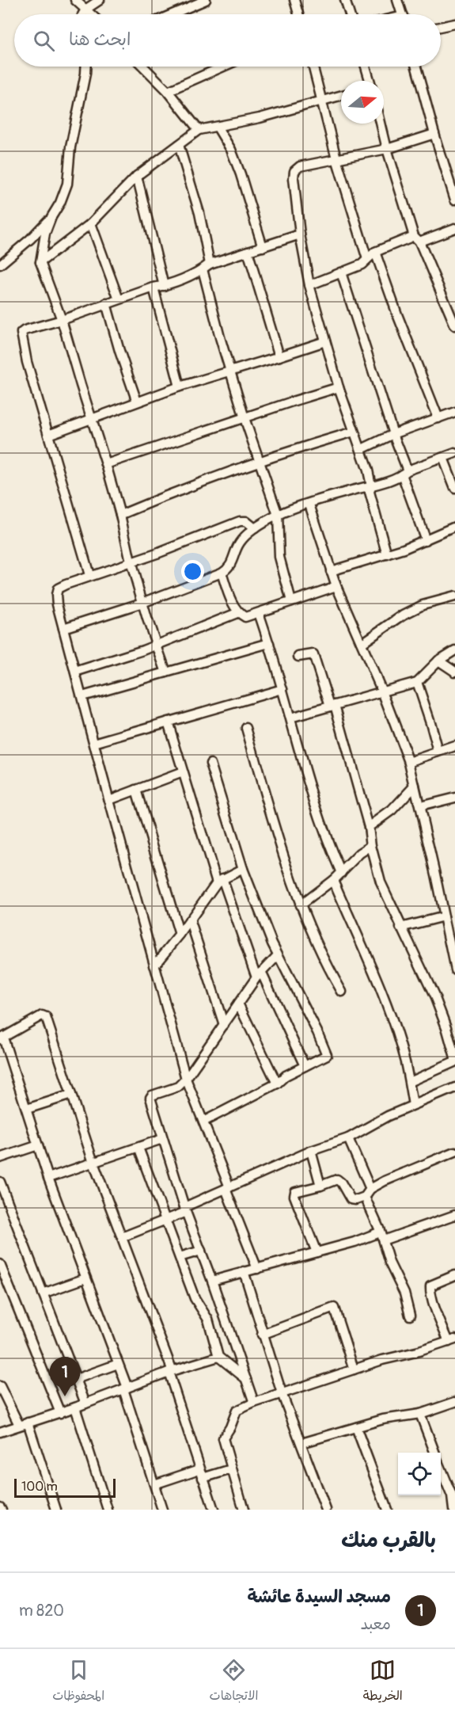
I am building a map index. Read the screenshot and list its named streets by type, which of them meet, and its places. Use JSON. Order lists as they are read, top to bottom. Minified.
{"scale_bar":"100 m","north":"right","page":{"search":"ابحث هنا","pins":"1","scale":"100 m","heading":"بالقرب منك","list":[{"mark":"1","name":"مسجد السيدة عائشة","note":"معبد","value":"820 m"}],"nav":["الخريطة","الاتجاهات","المحفوظات"]}}
